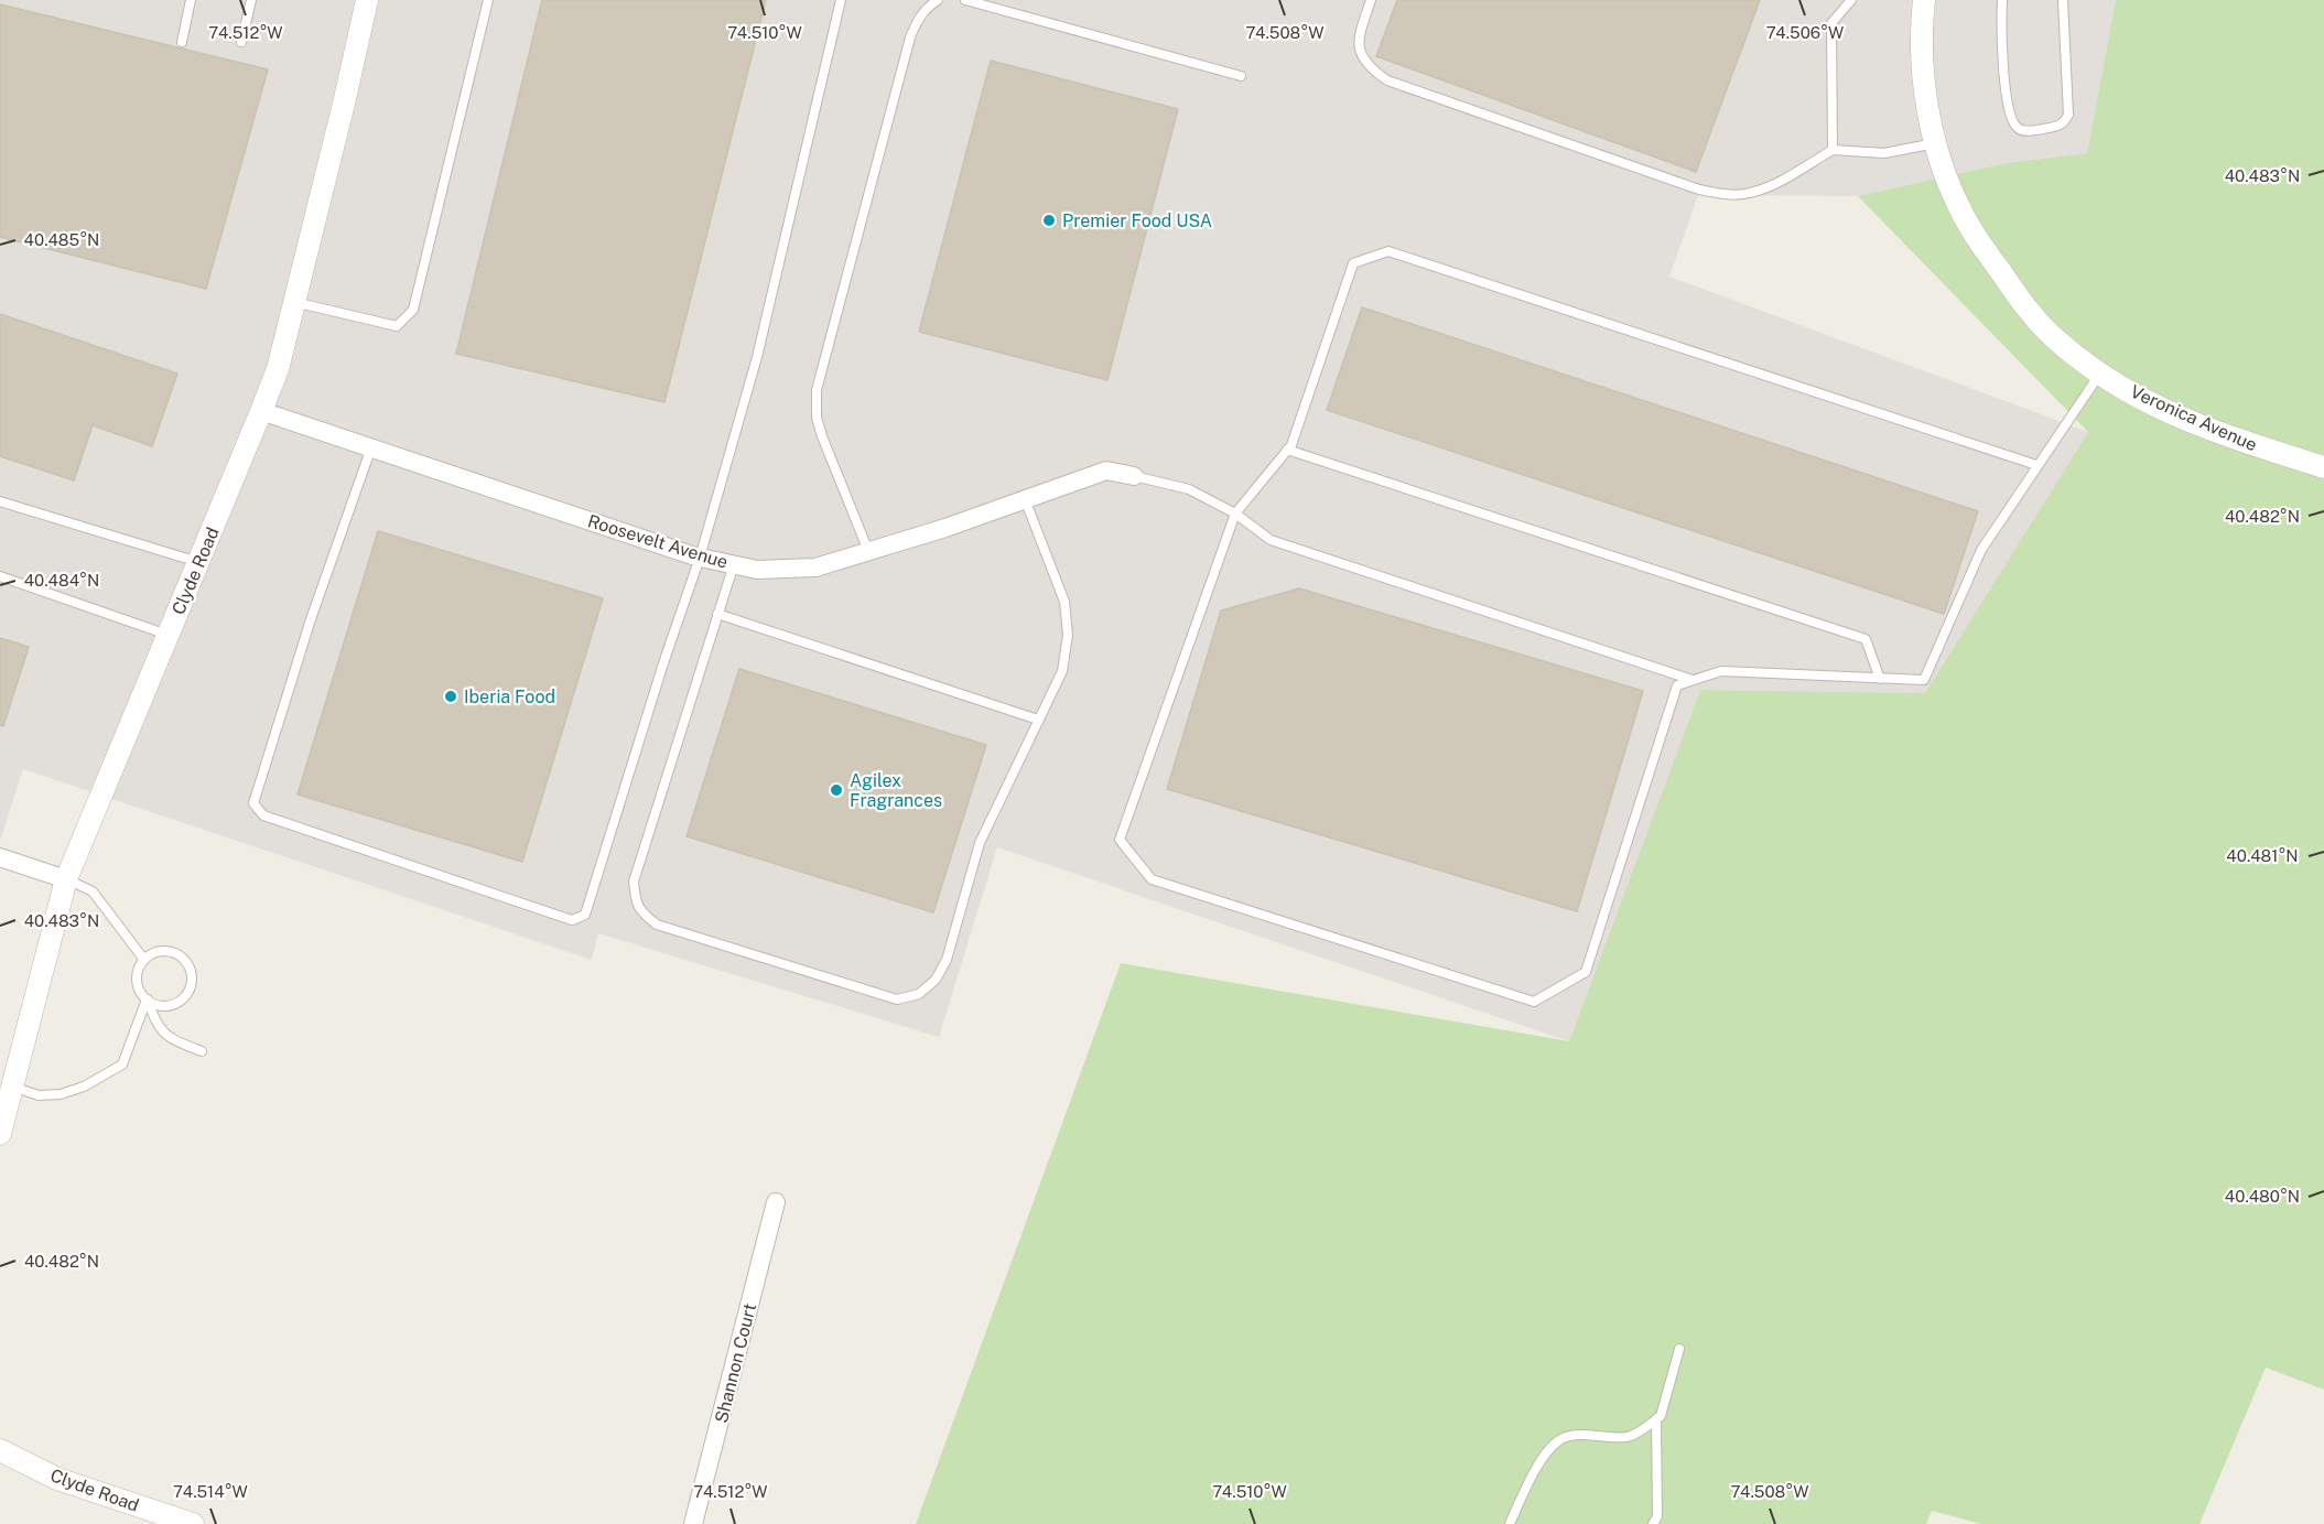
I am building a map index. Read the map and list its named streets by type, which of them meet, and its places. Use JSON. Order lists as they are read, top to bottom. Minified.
{"streets":{"street":["Veronica Avenue","Roosevelt Avenue","Clyde Road","Shannon Court"]},"crossings":[["Roosevelt Avenue","Clyde Road"]],"places":["Premier Food USA","Iberia Food","Agilex Fragrances"],"coordinates":["74.512°W","74.510°W","74.508°W","74.506°W","40.483°N","40.485°N","40.482°N","40.484°N","40.481°N","40.480°N","74.514°W"]}
